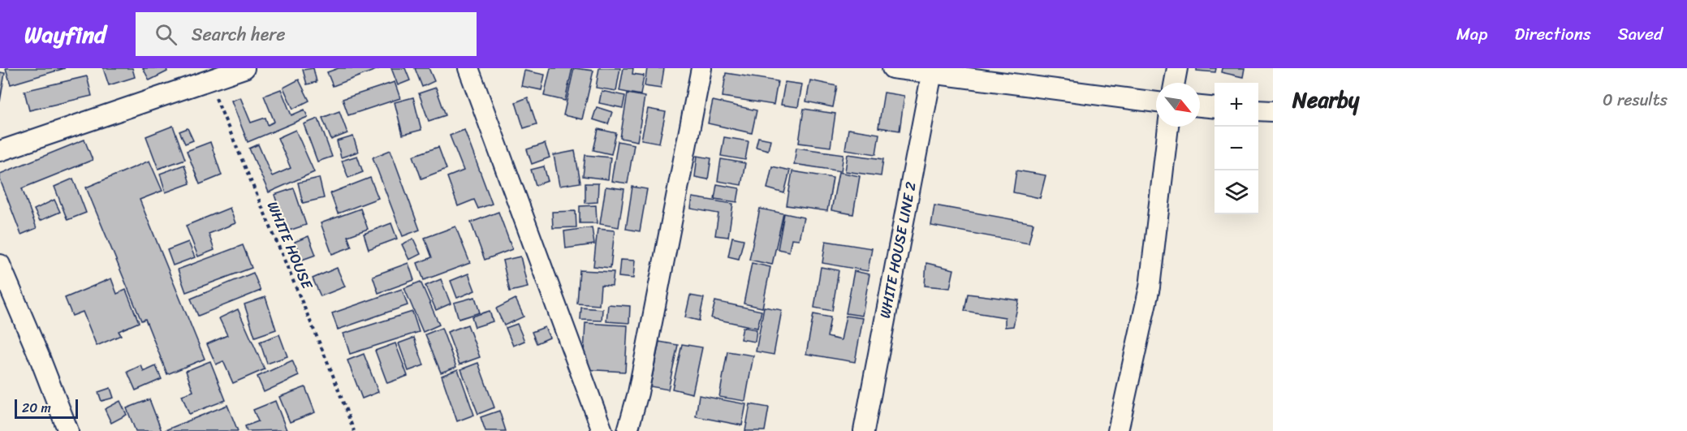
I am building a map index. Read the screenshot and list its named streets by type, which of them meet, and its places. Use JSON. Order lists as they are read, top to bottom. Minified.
{"streets":{"street":["WHITE HOUSE LINE 2"],"path":["WHITE HOUSE"]},"scale_bar":"20 m","north":"bottom right","page":{"header":"Wayfind","search":"Search here","nav":["Map","Directions","Saved"],"heading":["Nearby","0 results"],"map_buttons":["+","−"],"scale":"20 m"}}
